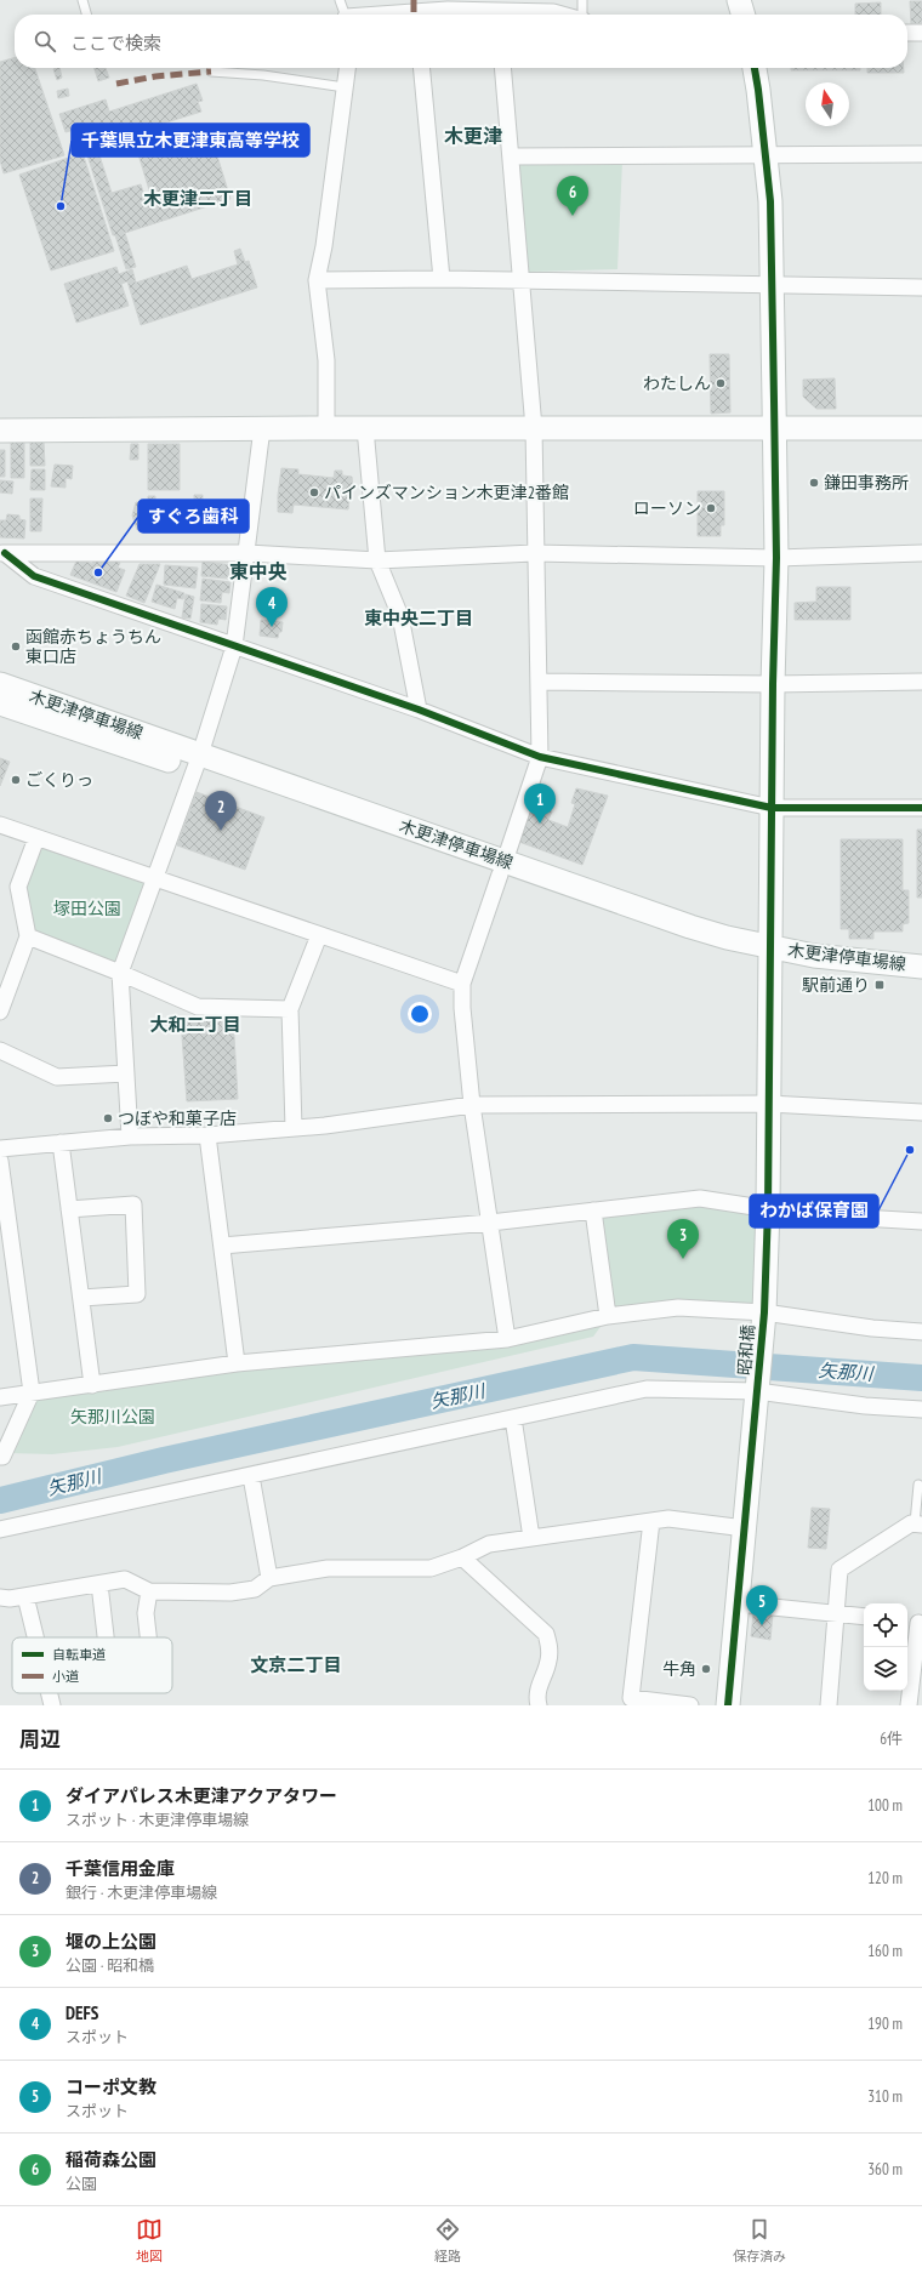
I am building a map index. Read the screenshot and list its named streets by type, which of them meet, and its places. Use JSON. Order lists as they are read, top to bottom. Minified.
{"streets":{"street":["木更津停車場線","昭和橋"]},"crossings":[["木更津停車場線","昭和橋"]],"districts":["木更津","木更津二丁目","東中央","東中央二丁目","大和二丁目","文京二丁目"],"water":["矢那川"],"parks":["塚田公園","矢那川公園"],"places":{"other":["千葉県立木更津東高等学校","わたしん","鎌田事務所","パインズマンション木更津2番館","ローソン","すぐろ歯科","函館赤ちょうちん 東口店","ごくりっ","つぼや和菓子店","わかば保育園","牛角"],"transit":["駅前通り"]},"legend":["自転車道","小道"],"north":"top","page":{"search":"ここで検索","pins":["6","4","1","2","3","5"],"heading":["周辺","6件"],"list":[{"mark":"1","name":"ダイアパレス木更津アクアタワー","note":"スポット · 木更津停車場線","value":"100 m"},{"mark":"2","name":"千葉信用金庫","note":"銀行 · 木更津停車場線","value":"120 m"},{"mark":"3","name":"堰の上公園","note":"公園 · 昭和橋","value":"160 m"},{"mark":"4","name":"DEFS","note":"スポット","value":"190 m"},{"mark":"5","name":"コーポ文教","note":"スポット","value":"310 m"},{"mark":"6","name":"稲荷森公園","note":"公園","value":"360 m"}],"nav":["地図","経路","保存済み"]}}
